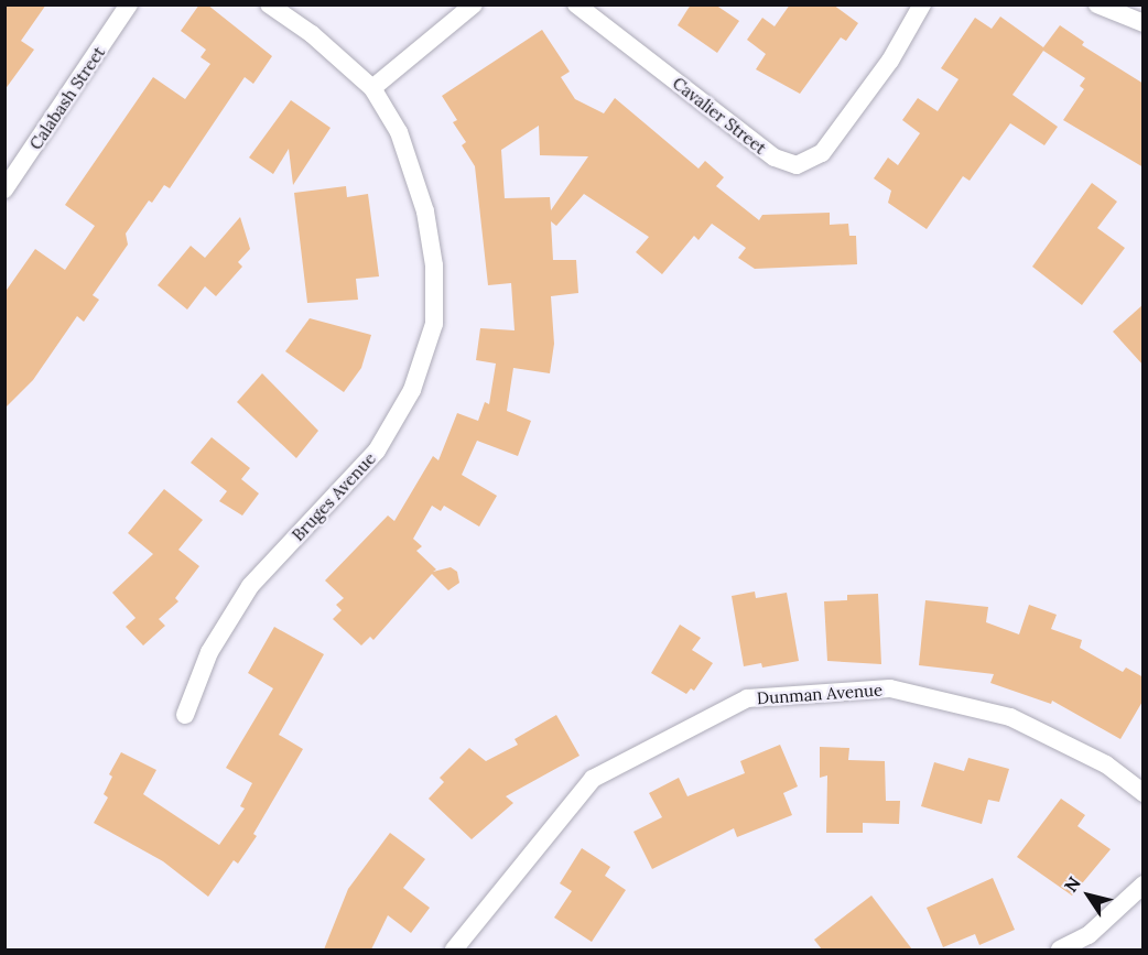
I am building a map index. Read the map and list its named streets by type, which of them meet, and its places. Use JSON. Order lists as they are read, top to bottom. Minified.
{"streets":{"street":["Calabash Street","Cavalier Street","Bruges Avenue","Dunman Avenue"]},"north":"top left"}
